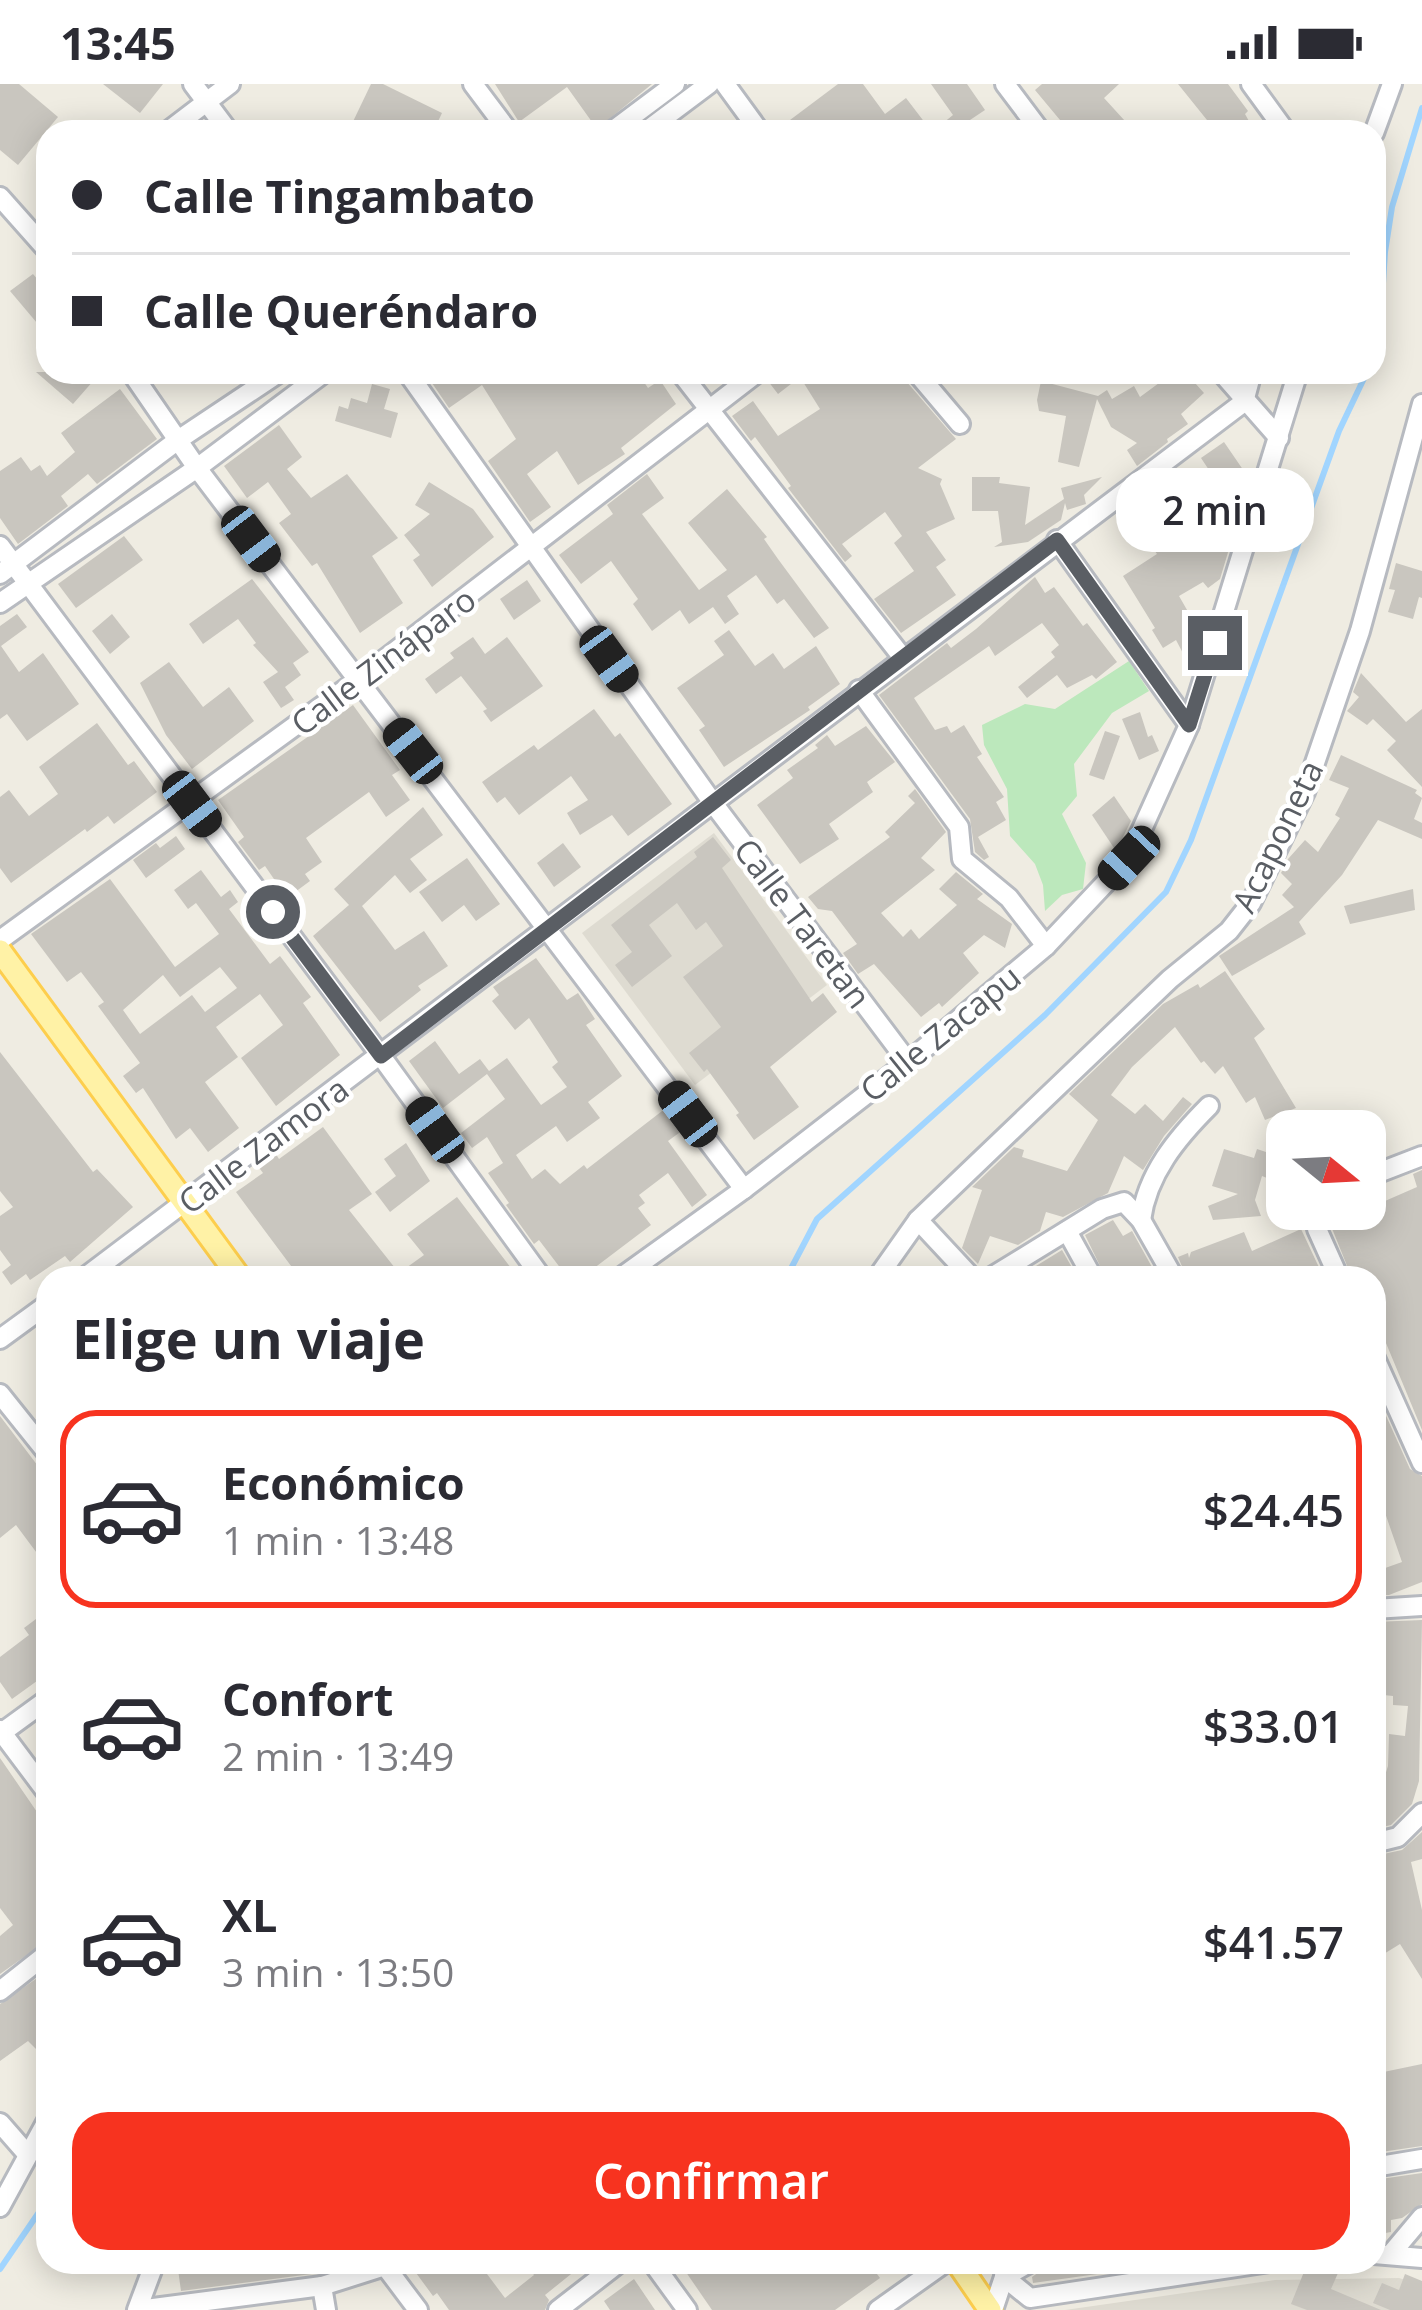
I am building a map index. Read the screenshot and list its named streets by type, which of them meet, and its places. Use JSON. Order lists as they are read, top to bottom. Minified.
{"streets":{"street":["Calle Zináparo","Acaponeta","Calle Taretan","Calle Zacapu","Calle Zamora"]},"crossings":[["Calle Zináparo","Calle Taretan"],["Calle Taretan","Calle Zacapu"],["Calle Taretan","Calle Zamora"]],"north":"right","page":{"status":"13:45","banner":["Calle Tingambato","Calle Queréndaro"],"bubble":"2 min","heading":"Elige un viaje","list":[{"name":"Económico","note":"1 min · 13:48","value":"$24.45"},{"name":"Confort","note":"2 min · 13:49","value":"$33.01"},{"name":"XL","note":"3 min · 13:50","value":"$41.57"}],"buttons":"Confirmar"}}
